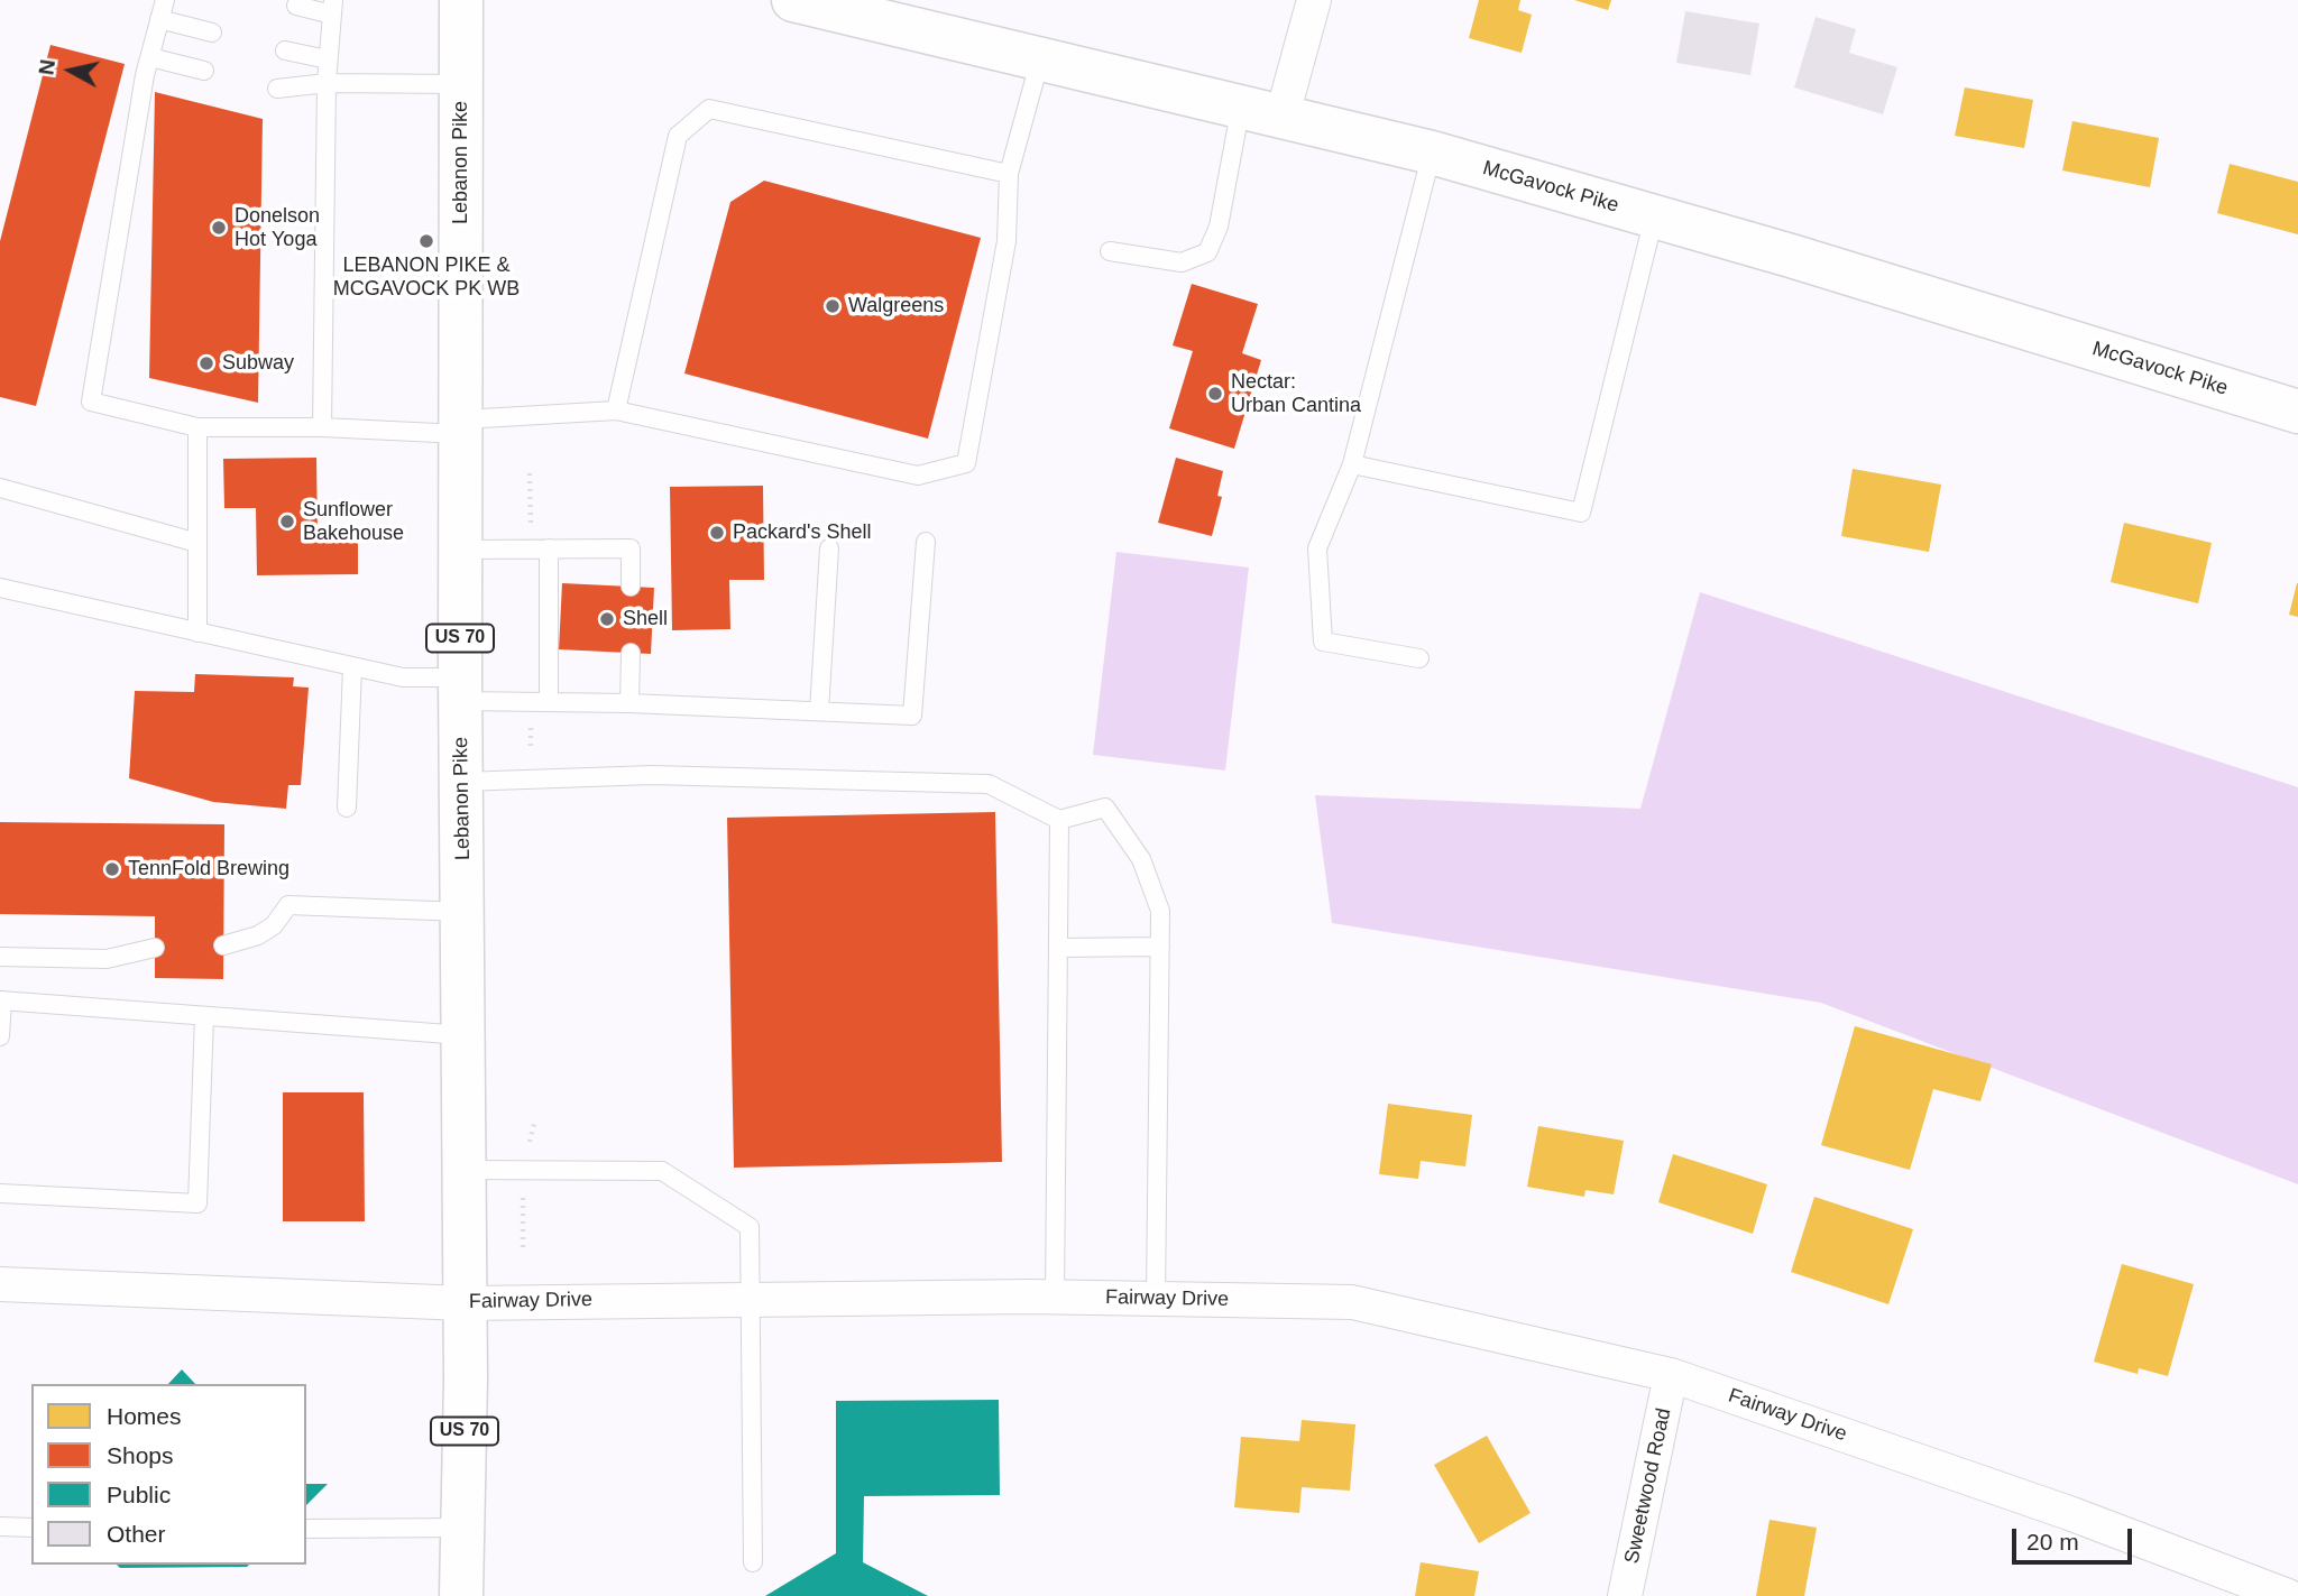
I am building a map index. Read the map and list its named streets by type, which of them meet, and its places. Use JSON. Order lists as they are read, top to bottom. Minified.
{"streets":{"main road":["Lebanon Pike","McGavock Pike","US 70"],"street":["Fairway Drive","Sweetwood Road"]},"crossings":[["Lebanon Pike","Fairway Drive"],["Fairway Drive","Sweetwood Road"]],"places":["Donelson Hot Yoga","LEBANON PIKE & MCGAVOCK PK WB","Walgreens","Subway","Nectar: Urban Cantina","Sunflower Bakehouse","Packard's Shell","Shell","TennFold Brewing"],"legend":["Homes","Shops","Public","Other"],"scale_bar":"20 m","north":"left"}
